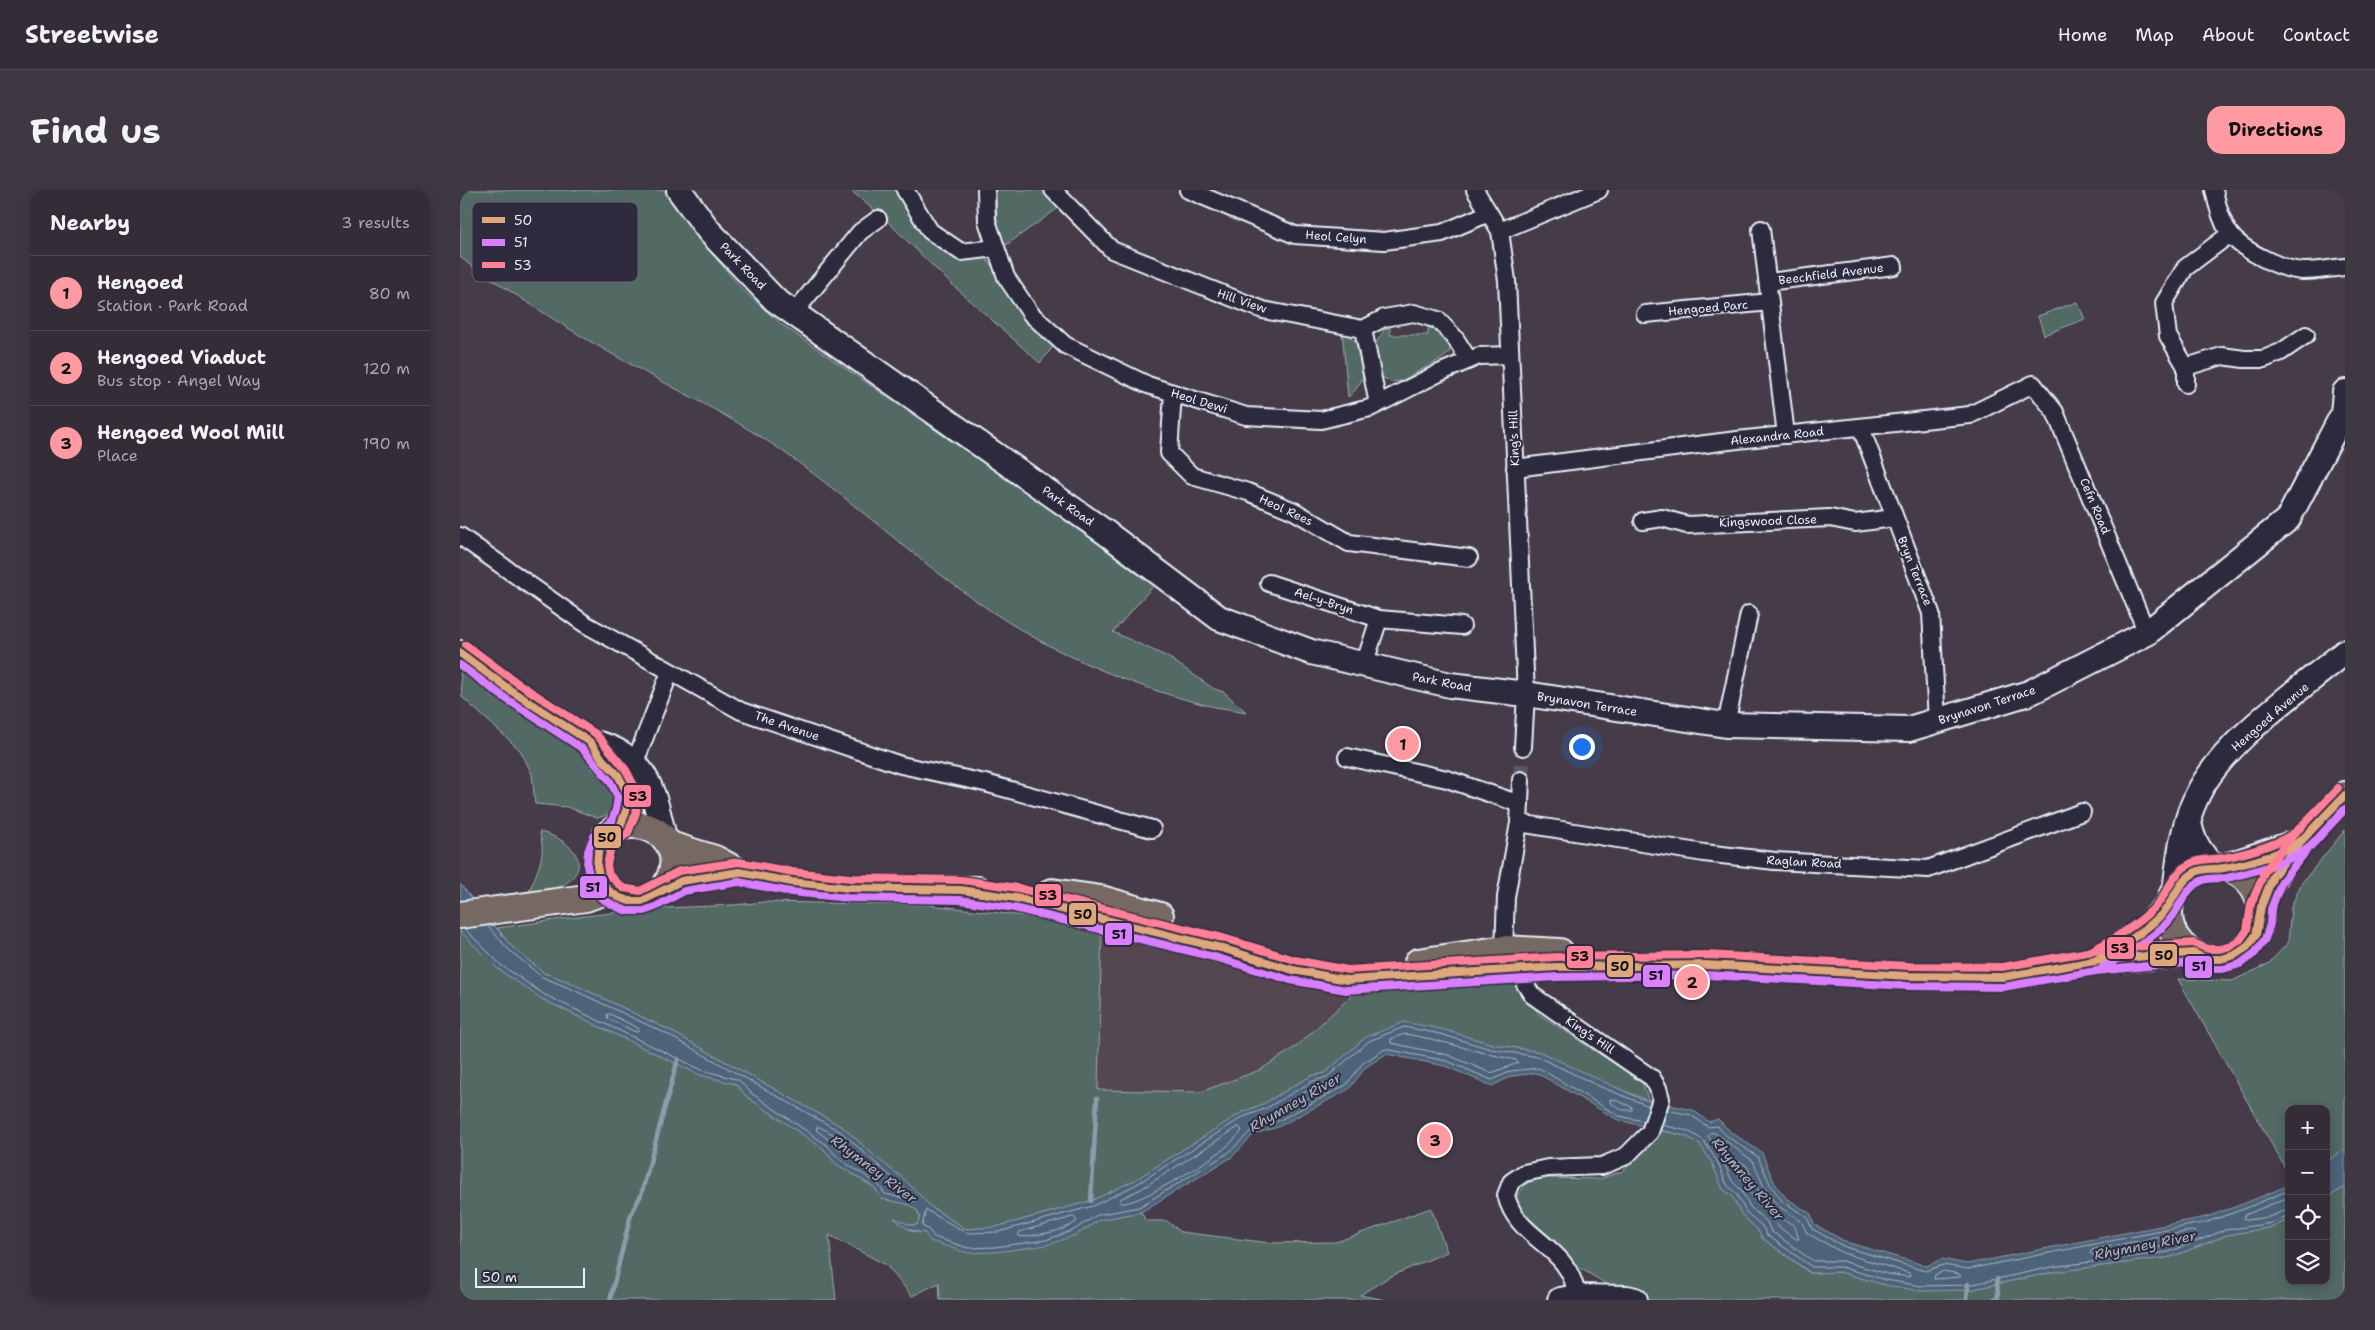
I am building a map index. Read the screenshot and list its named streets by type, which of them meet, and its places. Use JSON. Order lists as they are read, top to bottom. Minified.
{"streets":{"street":["Heol Celyn","Park Road","Beechfield Avenue","Hill View","Hengoed Parc","Heol Dewi","Alexandra Road","King's Hill","Cefn Road","Heol Rees","Kingswood Close","Bryn Terrace","Ael-y-Bryn","Brynavon Terrace","Hengoed Avenue","The Avenue","Raglan Road"]},"crossings":[["Heol Celyn","King's Hill"],["Park Road","King's Hill"],["Park Road","Brynavon Terrace"],["Heol Dewi","King's Hill"],["Heol Dewi","Heol Rees"],["Alexandra Road","King's Hill"],["Alexandra Road","Cefn Road"],["Alexandra Road","Bryn Terrace"],["King's Hill","Brynavon Terrace"],["Cefn Road","Brynavon Terrace"],["Kingswood Close","Bryn Terrace"],["Bryn Terrace","Brynavon Terrace"]],"water":["Rhymney River"],"lines":["transit line 53","transit line 50","transit line 51"],"legend":["50","51","53"],"scale_bar":"50 m","page":{"header":"Streetwise","nav":["Home","Map","About","Contact"],"buttons":"Directions","title":"Find us","heading":["Nearby","3 results"],"list":[{"mark":"1","name":"Hengoed","note":"Station · Park Road","value":"80 m"},{"mark":"2","name":"Hengoed Viaduct","note":"Bus stop · Angel Way","value":"120 m"},{"mark":"3","name":"Hengoed Wool Mill","note":"Place","value":"190 m"}],"pins":["1","2","3"],"map_buttons":["+","−"],"scale":"50 m"}}
